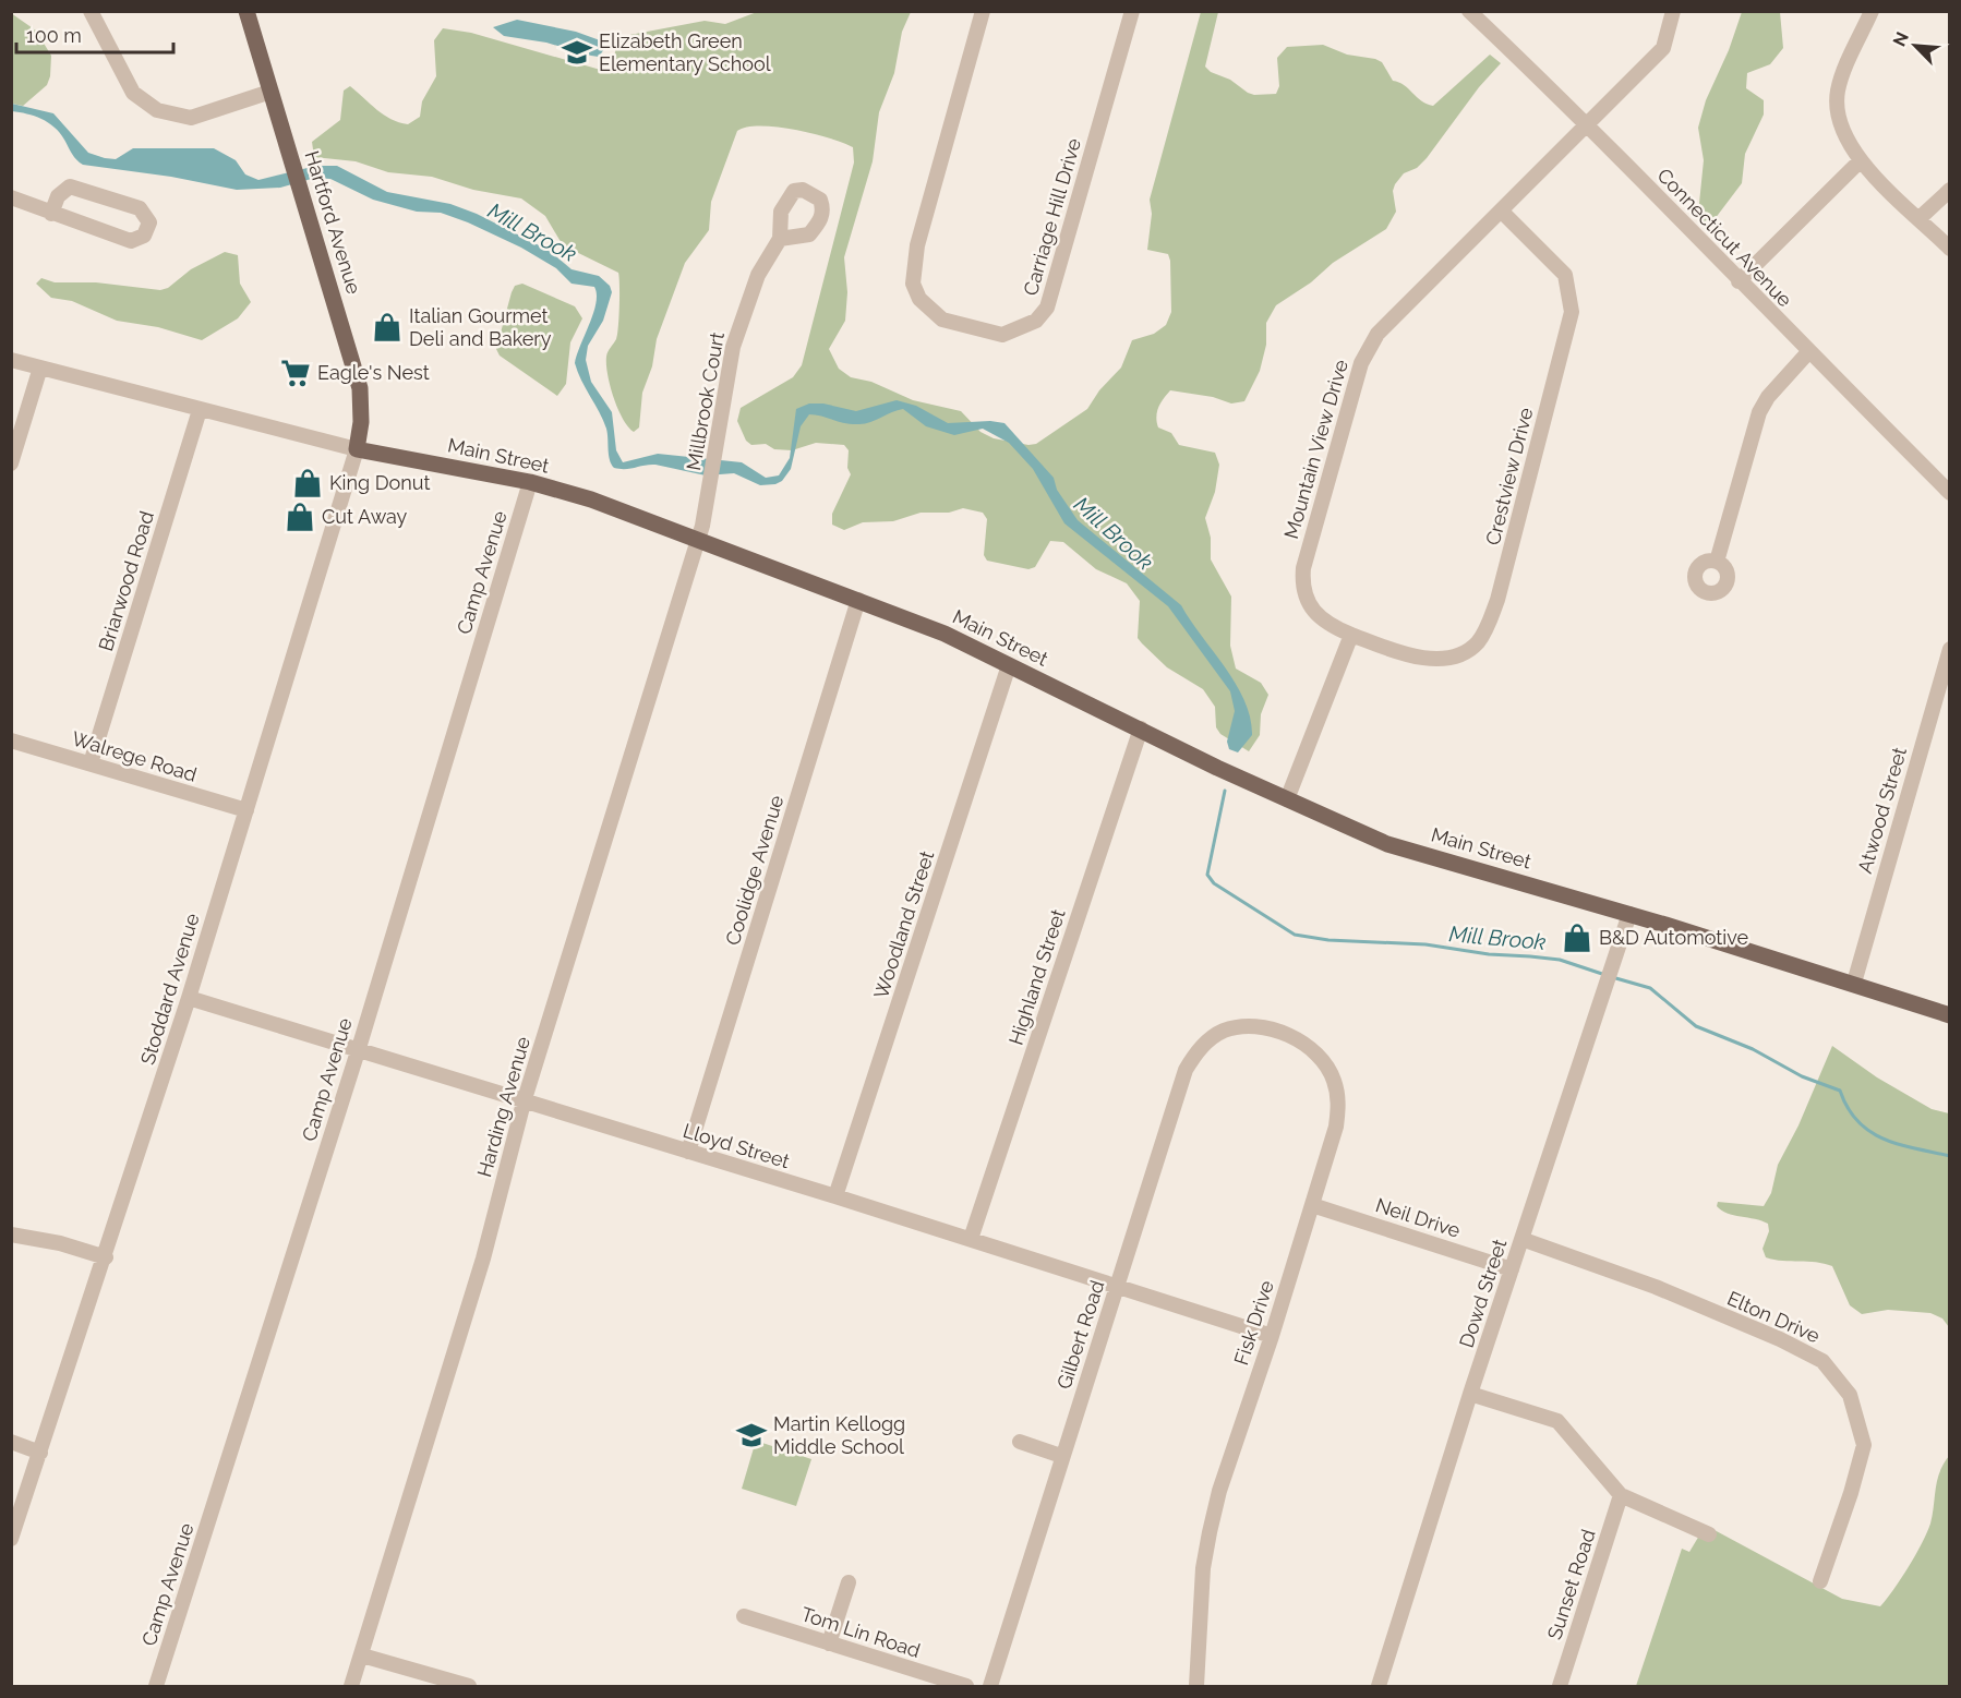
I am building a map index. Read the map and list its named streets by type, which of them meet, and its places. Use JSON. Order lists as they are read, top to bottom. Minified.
{"streets":{"main road":["Hartford Avenue","Main Street"],"street":["Carriage Hill Drive","Connecticut Avenue","Millbrook Court","Mountain View Drive","Crestview Drive","Camp Avenue","Briarwood Road","Walrege Road","Atwood Street","Coolidge Avenue","Woodland Street","Highland Street","Stoddard Avenue","Harding Avenue","Lloyd Street","Neil Drive","Dowd Street","Elton Drive","Fisk Drive","Gilbert Road","Sunset Road","Tom Lin Road"]},"crossings":[["Hartford Avenue","Main Street"],["Hartford Avenue","Stoddard Avenue"],["Connecticut Avenue","Mountain View Drive"],["Millbrook Court","Main Street"],["Millbrook Court","Harding Avenue"],["Mountain View Drive","Crestview Drive"],["Main Street","Camp Avenue"],["Main Street","Briarwood Road"],["Main Street","Atwood Street"],["Main Street","Coolidge Avenue"],["Main Street","Woodland Street"],["Main Street","Highland Street"],["Main Street","Stoddard Avenue"],["Main Street","Harding Avenue"],["Main Street","Dowd Street"],["Camp Avenue","Lloyd Street"],["Briarwood Road","Walrege Road"],["Walrege Road","Stoddard Avenue"],["Coolidge Avenue","Lloyd Street"],["Woodland Street","Lloyd Street"],["Highland Street","Lloyd Street"],["Stoddard Avenue","Lloyd Street"],["Harding Avenue","Lloyd Street"],["Lloyd Street","Fisk Drive"],["Lloyd Street","Gilbert Road"],["Neil Drive","Dowd Street"],["Neil Drive","Fisk Drive"],["Dowd Street","Elton Drive"],["Fisk Drive","Gilbert Road"]],"water":["Mill Brook"],"places":{"school or university":["Elizabeth Green Elementary School","Martin Kellogg Middle School"],"shop":["Italian Gourmet Deli and Bakery","King Donut","Cut Away","B&D Automotive"],"supermarket":["Eagle's Nest"]},"scale_bar":"100 m","north":"top left"}
